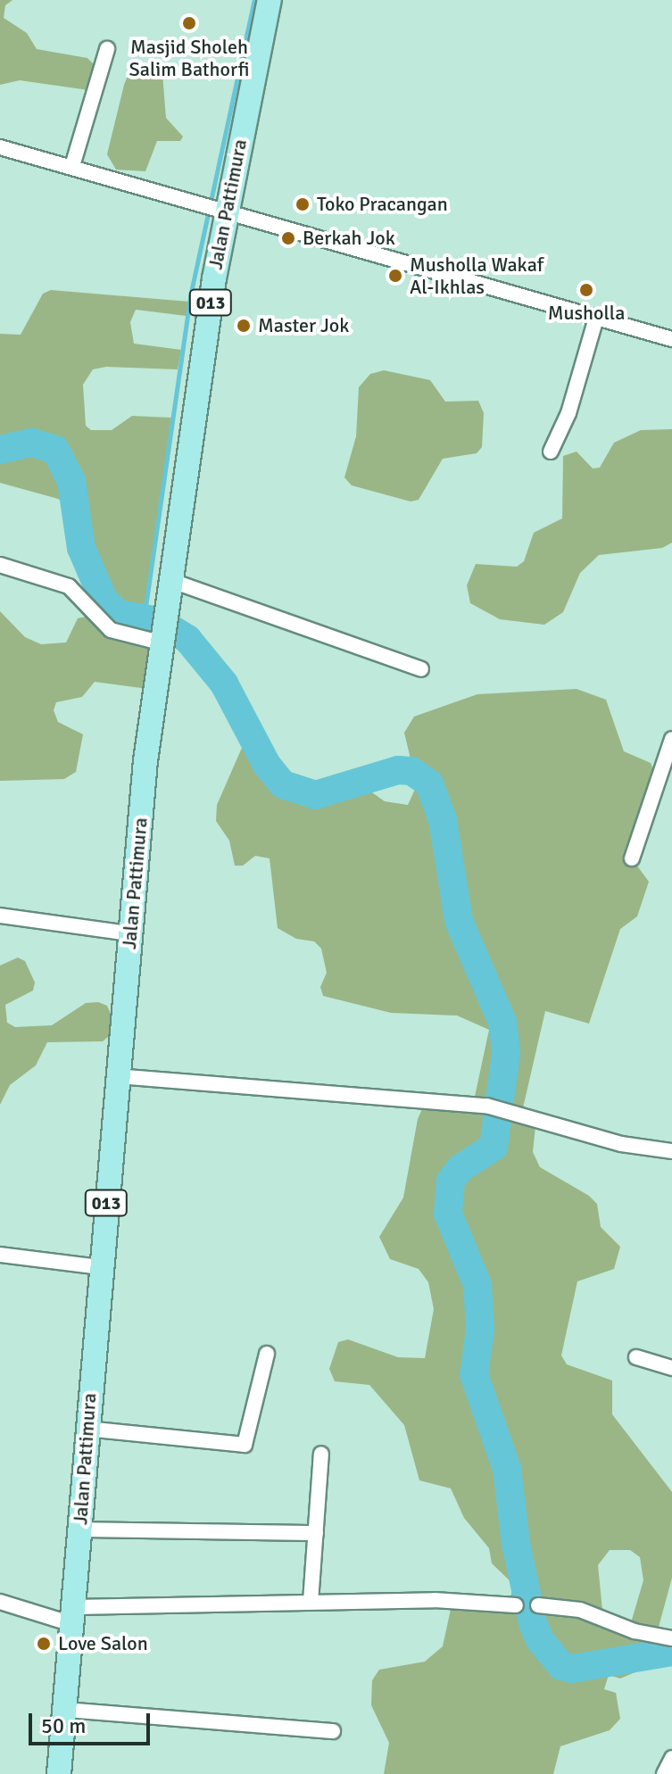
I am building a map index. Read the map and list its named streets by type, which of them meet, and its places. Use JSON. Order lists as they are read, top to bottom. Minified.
{"streets":{"main road":["Jalan Pattimura","013"]},"places":["Masjid Sholeh Salim Bathorfi","Toko Pracangan","Berkah Jok","Musholla Wakaf Al-Ikhlas","Musholla","Master Jok","Love Salon"],"scale_bar":"50 m"}
